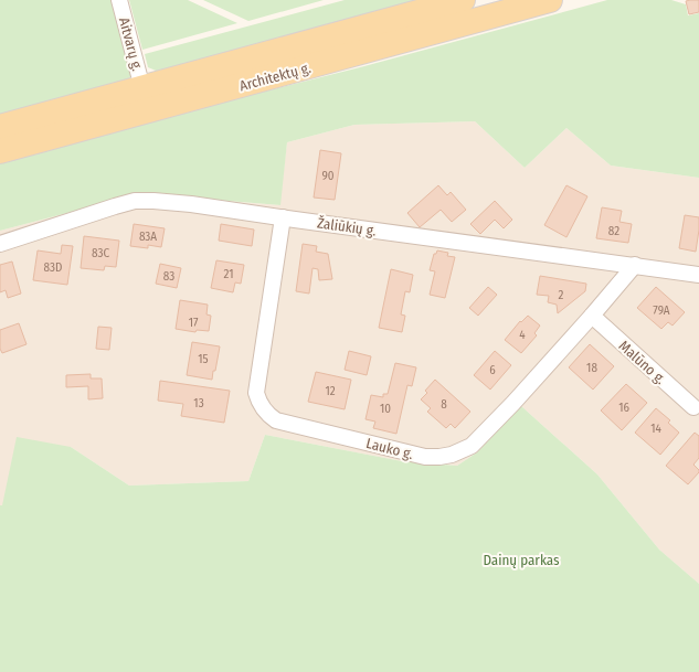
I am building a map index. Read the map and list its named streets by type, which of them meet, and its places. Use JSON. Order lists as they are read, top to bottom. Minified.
{"streets":{"main road":["Architektų g."],"street":["Aitvarų g.","Žaliūkių g.","Malūno g.","Lauko g."]},"crossings":[["Aitvarų g.","Architektų g."],["Žaliūkių g.","Lauko g."],["Malūno g.","Lauko g."]],"parks":["Dainų parkas"],"house_numbers":["90","82","83A","83C","83D","21","83","2","79A","17","4","15","18","6","12","13","8","16","10","14"]}
